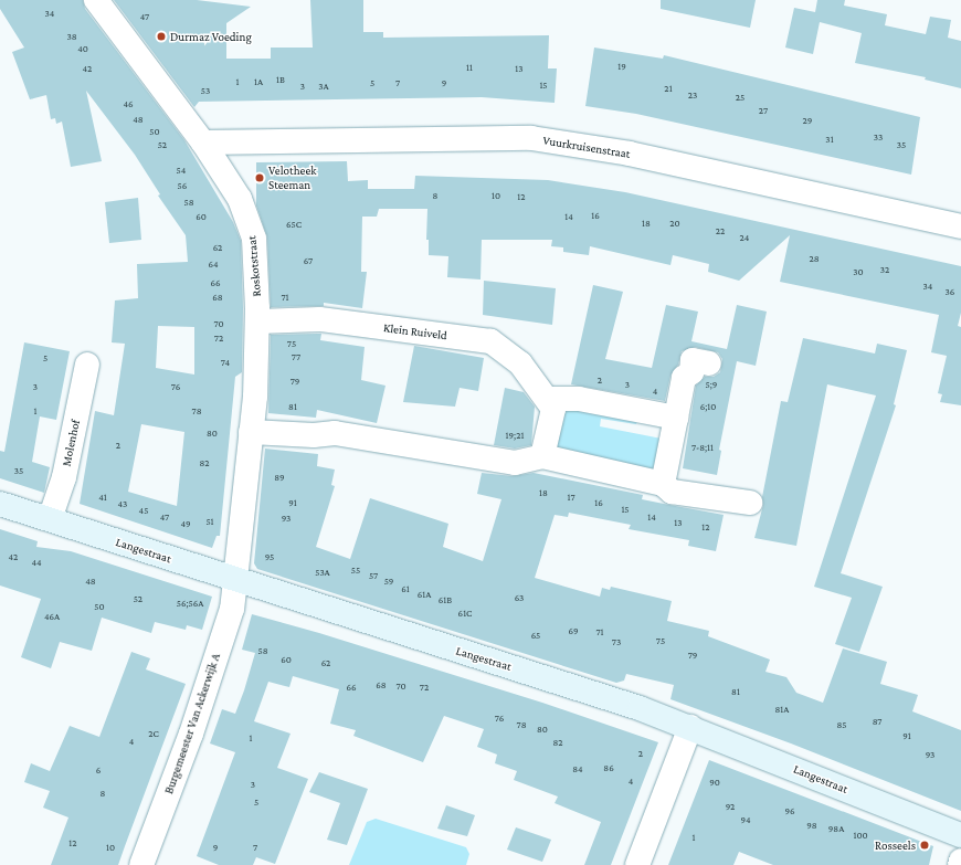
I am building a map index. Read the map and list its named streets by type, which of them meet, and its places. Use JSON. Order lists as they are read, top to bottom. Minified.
{"streets":{"street":["Vuurkruisenstraat","Roskotstraat","Klein Ruiveld","Molenhof","Langestraat","Burgemeester Van Ackerwijk A"]},"crossings":[["Vuurkruisenstraat","Roskotstraat"],["Roskotstraat","Klein Ruiveld"],["Roskotstraat","Langestraat"],["Roskotstraat","Burgemeester Van Ackerwijk A"],["Molenhof","Langestraat"],["Langestraat","Burgemeester Van Ackerwijk A"]],"places":["Durmaz Voeding","Velotheek Steeman","Rosseels"],"house_numbers":["34","47","38","40","19","11","42","13","1B","1","1A","5","7","9","15","3","3A","21","53","23","25","46","27","48","29","50","33","31","52","35","54","56","8","10","12","58","16","60","14","18","20","65C","22","24","62","28","67","64","32","30","66","34","36","68","71","70","72","75","77","5","74","2","79","3","5;9","3","76","4","81","6;10","1","78","80","19;21","2","7-8;11","82","35","89","18","41","17","91","16","43","15","45","47","14","93","51","13","49","12","42","95","44","55","53A","57","48","59","61","61A","63","52","61B","56;56A","50","61C","46A","69","71","65","75","73","58","79","60","62","68","70","66","72","81","81A","76","87","78","85","80","2C","91","1","4","82","2","93","86","84","6","4","90","3","8","5","92","96","94","98","98A","100","1","12","10","9","7"]}
